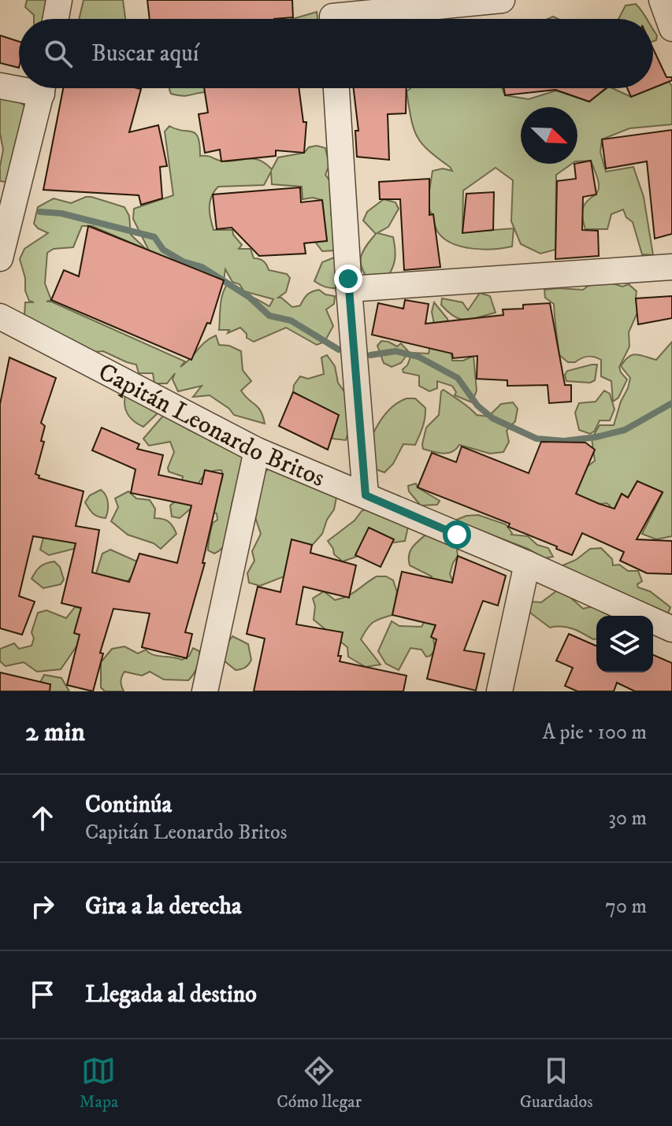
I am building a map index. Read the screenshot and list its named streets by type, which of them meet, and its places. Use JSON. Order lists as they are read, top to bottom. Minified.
{"streets":{"street":["Capitán Leonardo Britos"]},"north":"bottom right","page":{"search":"Buscar aquí","heading":["2 min","A pie · 100 m"],"list":[["Continúa","Capitán Leonardo Britos","30 m"],["Gira a la derecha","70 m"],"Llegada al destino"],"nav":["Mapa","Cómo llegar","Guardados"]}}
